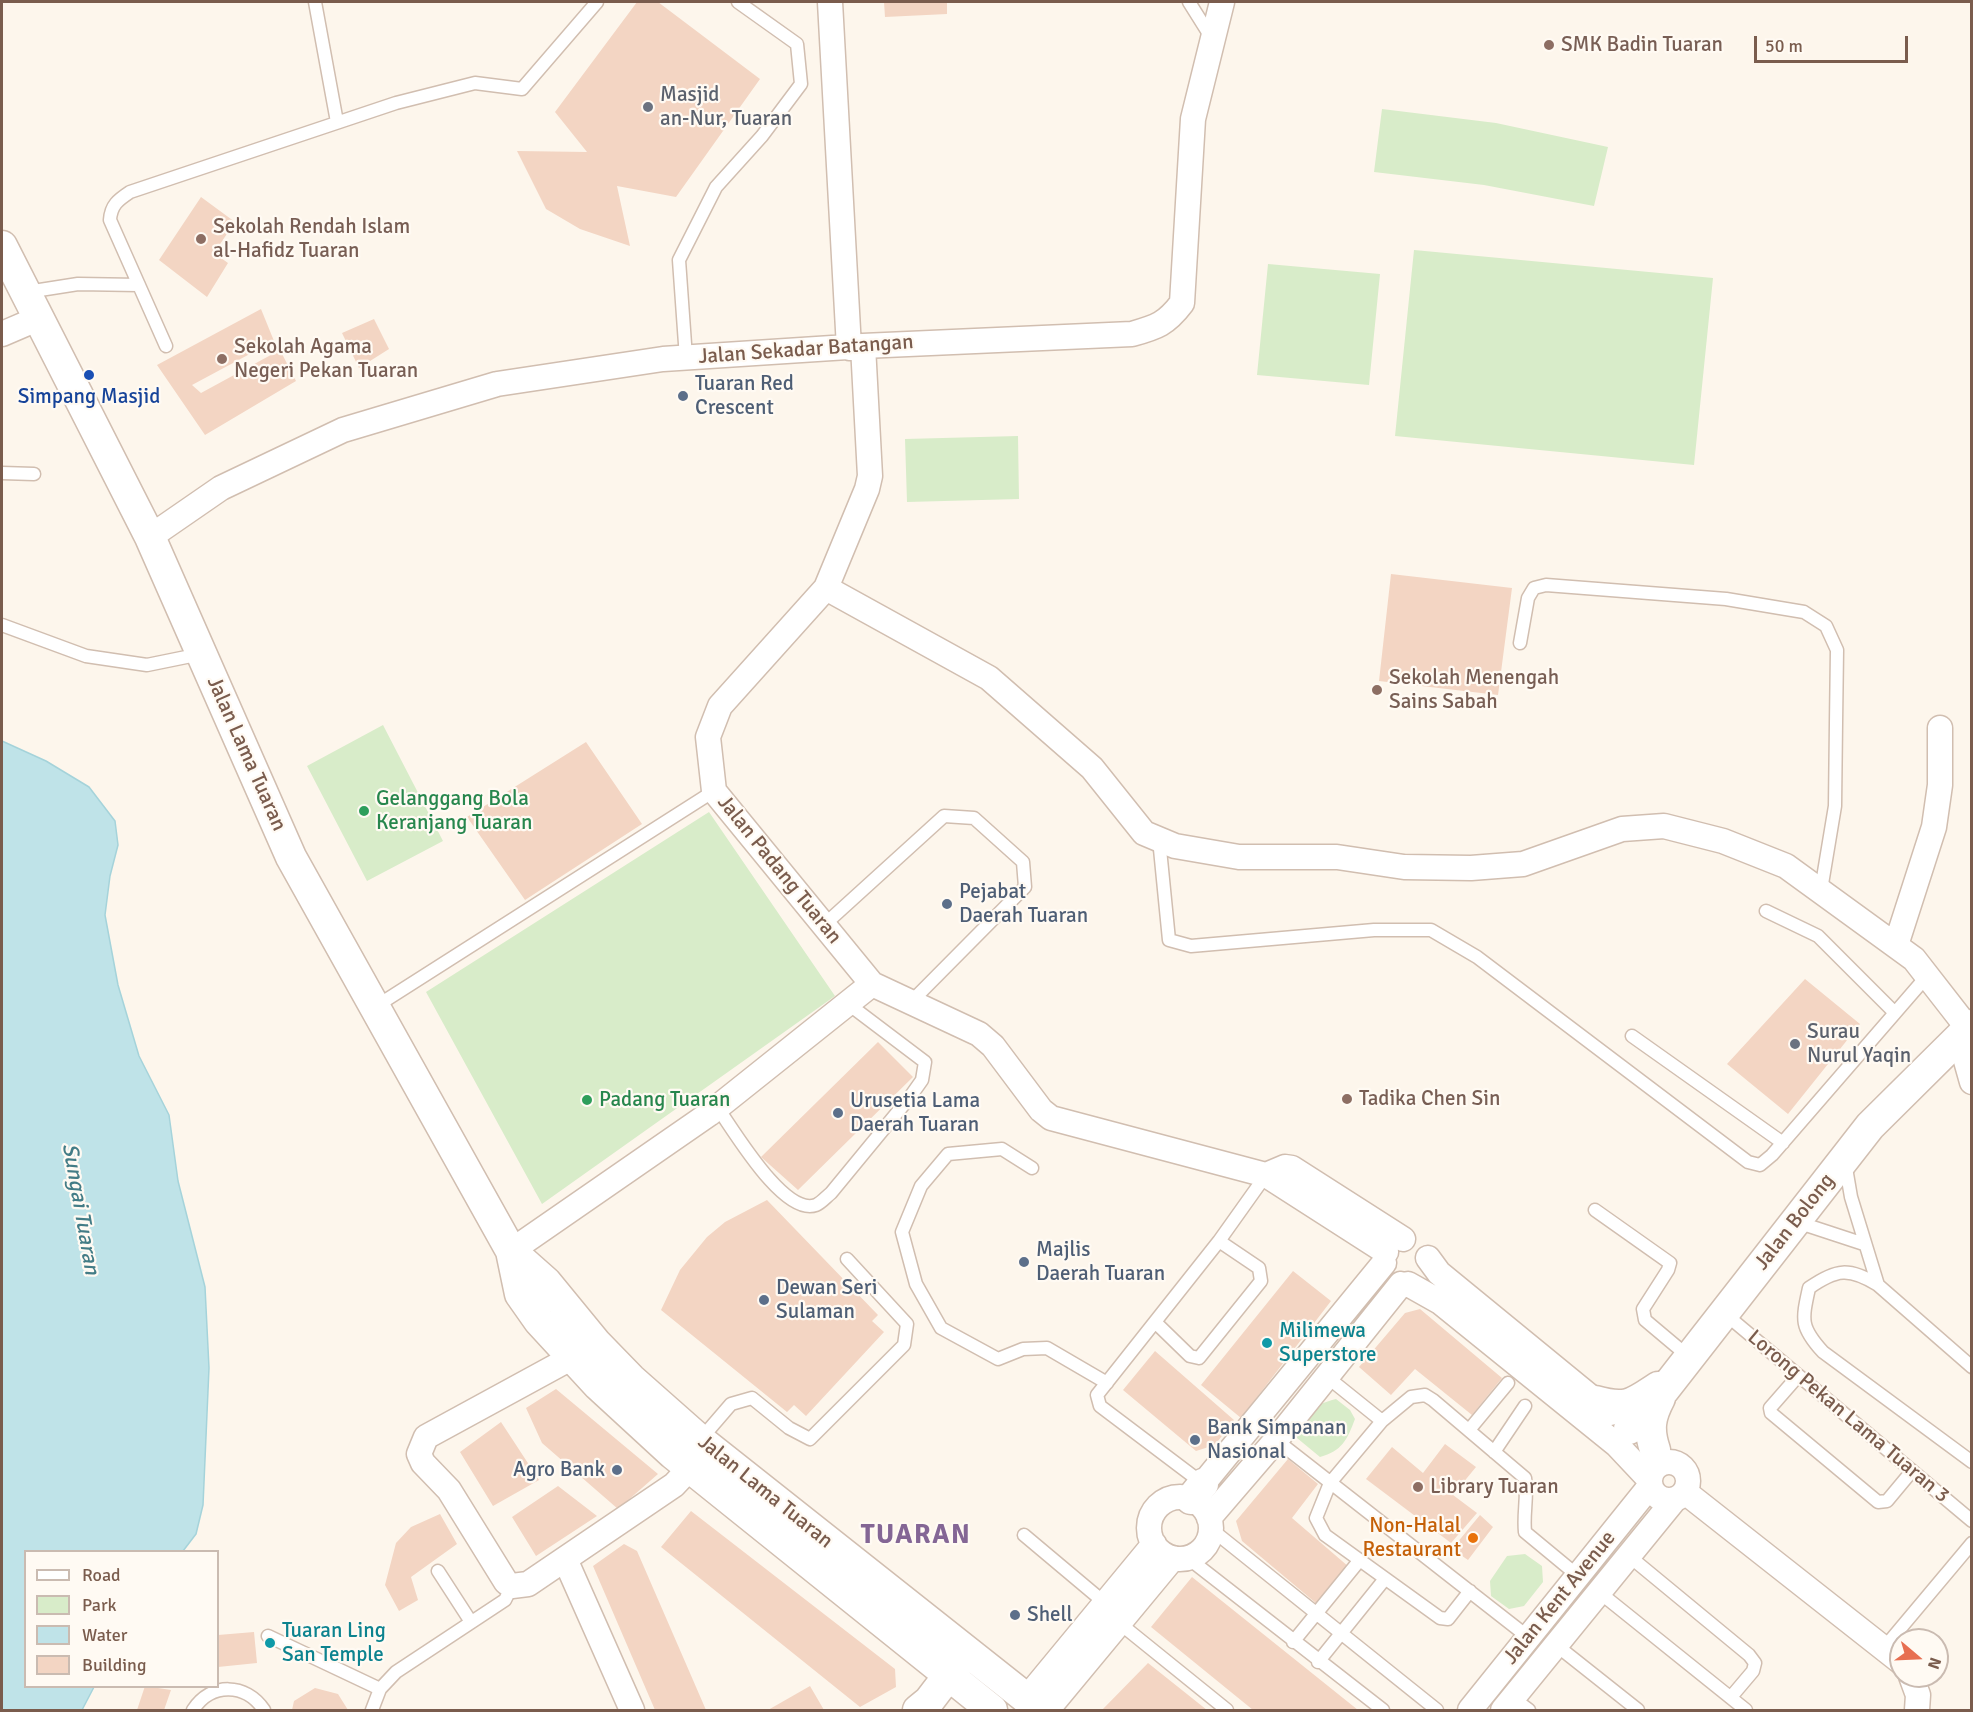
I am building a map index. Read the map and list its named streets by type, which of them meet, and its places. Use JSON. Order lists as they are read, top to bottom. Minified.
{"streets":{"street":["Jalan Sekadar Batangan","Jalan Lama Tuaran","Jalan Padang Tuaran","Jalan Bolong","Jalan Kent Avenue"],"lane":["Lorong Pekan Lama Tuaran 3"]},"crossings":[["Jalan Sekadar Batangan","Jalan Lama Tuaran"],["Jalan Sekadar Batangan","Jalan Padang Tuaran"],["Jalan Bolong","Lorong Pekan Lama Tuaran 3"]],"districts":["TUARAN"],"water":["Sungai Tuaran"],"places":["SMK Badin Tuaran","Masjid an-Nur, Tuaran","Sekolah Rendah Islam al-Hafidz Tuaran","Sekolah Agama Negeri Pekan Tuaran","Simpang Masjid","Tuaran Red Crescent","Sekolah Menengah Sains Sabah","Gelanggang Bola Keranjang Tuaran","Pejabat Daerah Tuaran","Surau Nurul Yaqin","Tadika Chen Sin","Padang Tuaran","Urusetia Lama Daerah Tuaran","Majlis Daerah Tuaran","Dewan Seri Sulaman","Milimewa Superstore","Bank Simpanan Nasional","Agro Bank","Library Tuaran","Non-Halal Restaurant","Shell","Tuaran Ling San Temple"],"legend":["Road","Park","Water","Building"],"scale_bar":"50 m","north":"right"}
